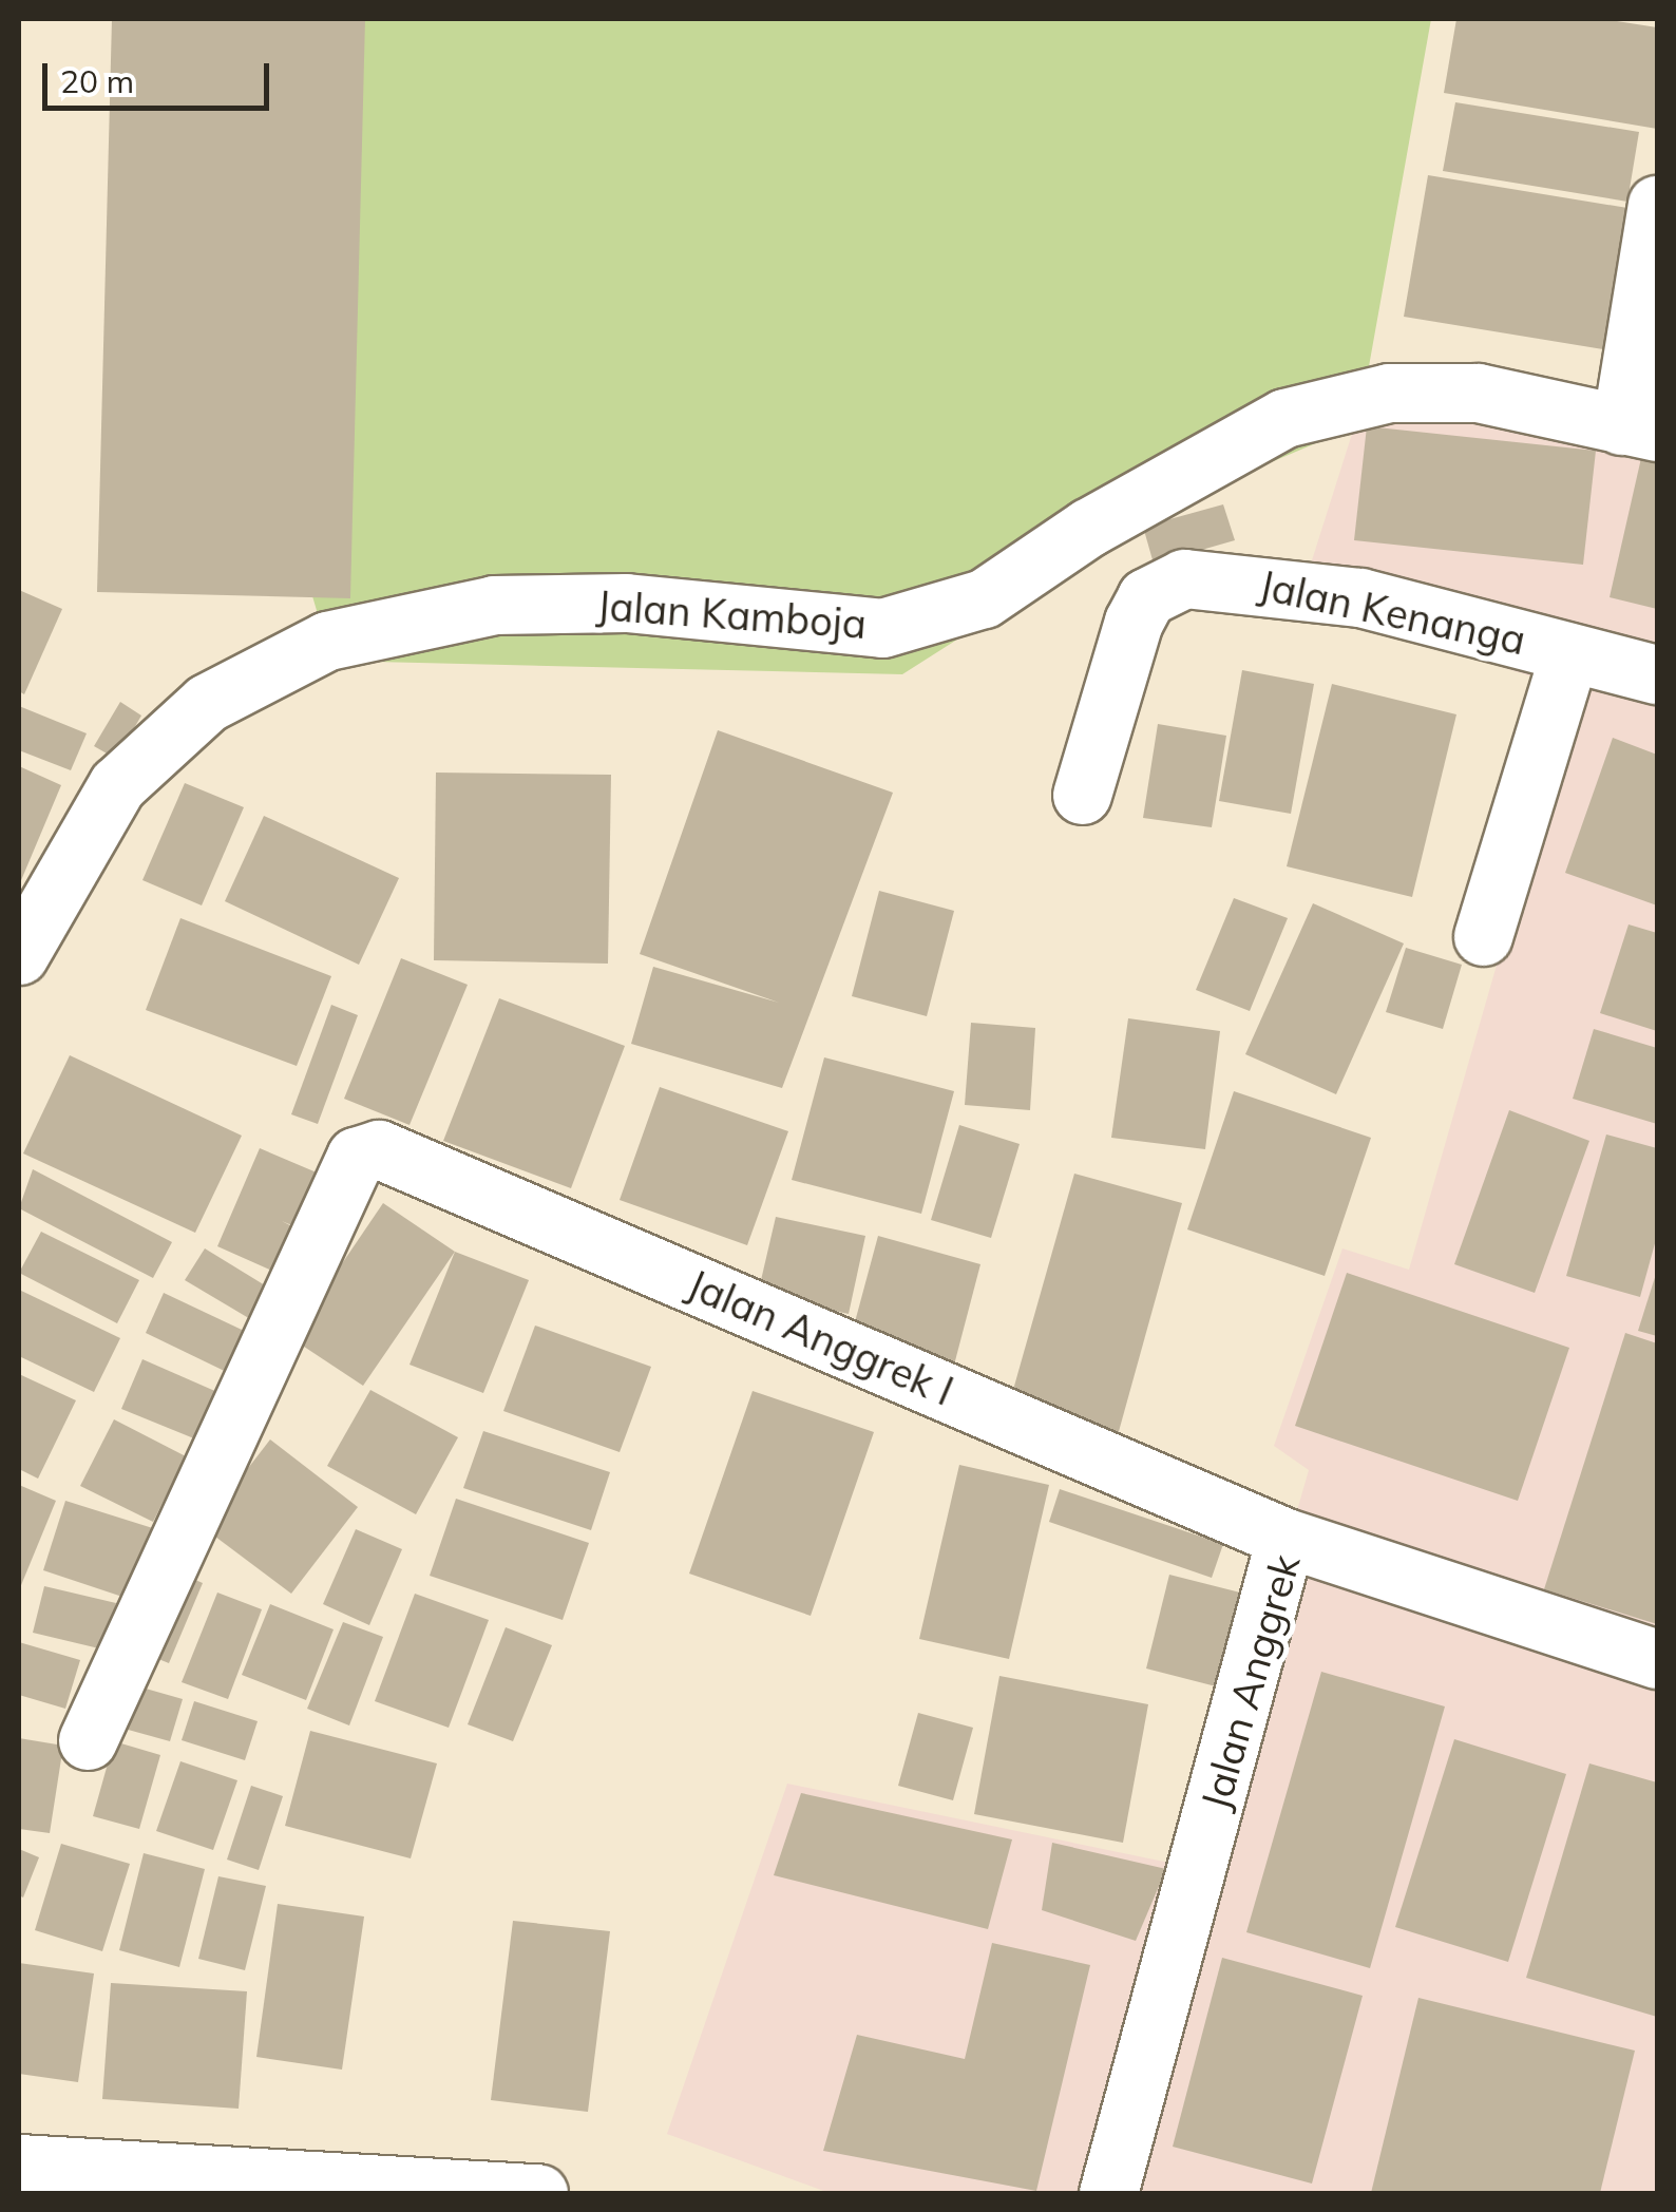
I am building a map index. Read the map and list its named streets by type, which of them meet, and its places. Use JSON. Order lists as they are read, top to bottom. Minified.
{"streets":{"street":["Jalan Kenanga","Jalan Kamboja","Jalan Anggrek I","Jalan Anggrek"]},"crossings":[["Jalan Anggrek I","Jalan Anggrek"]],"scale_bar":"20 m"}
